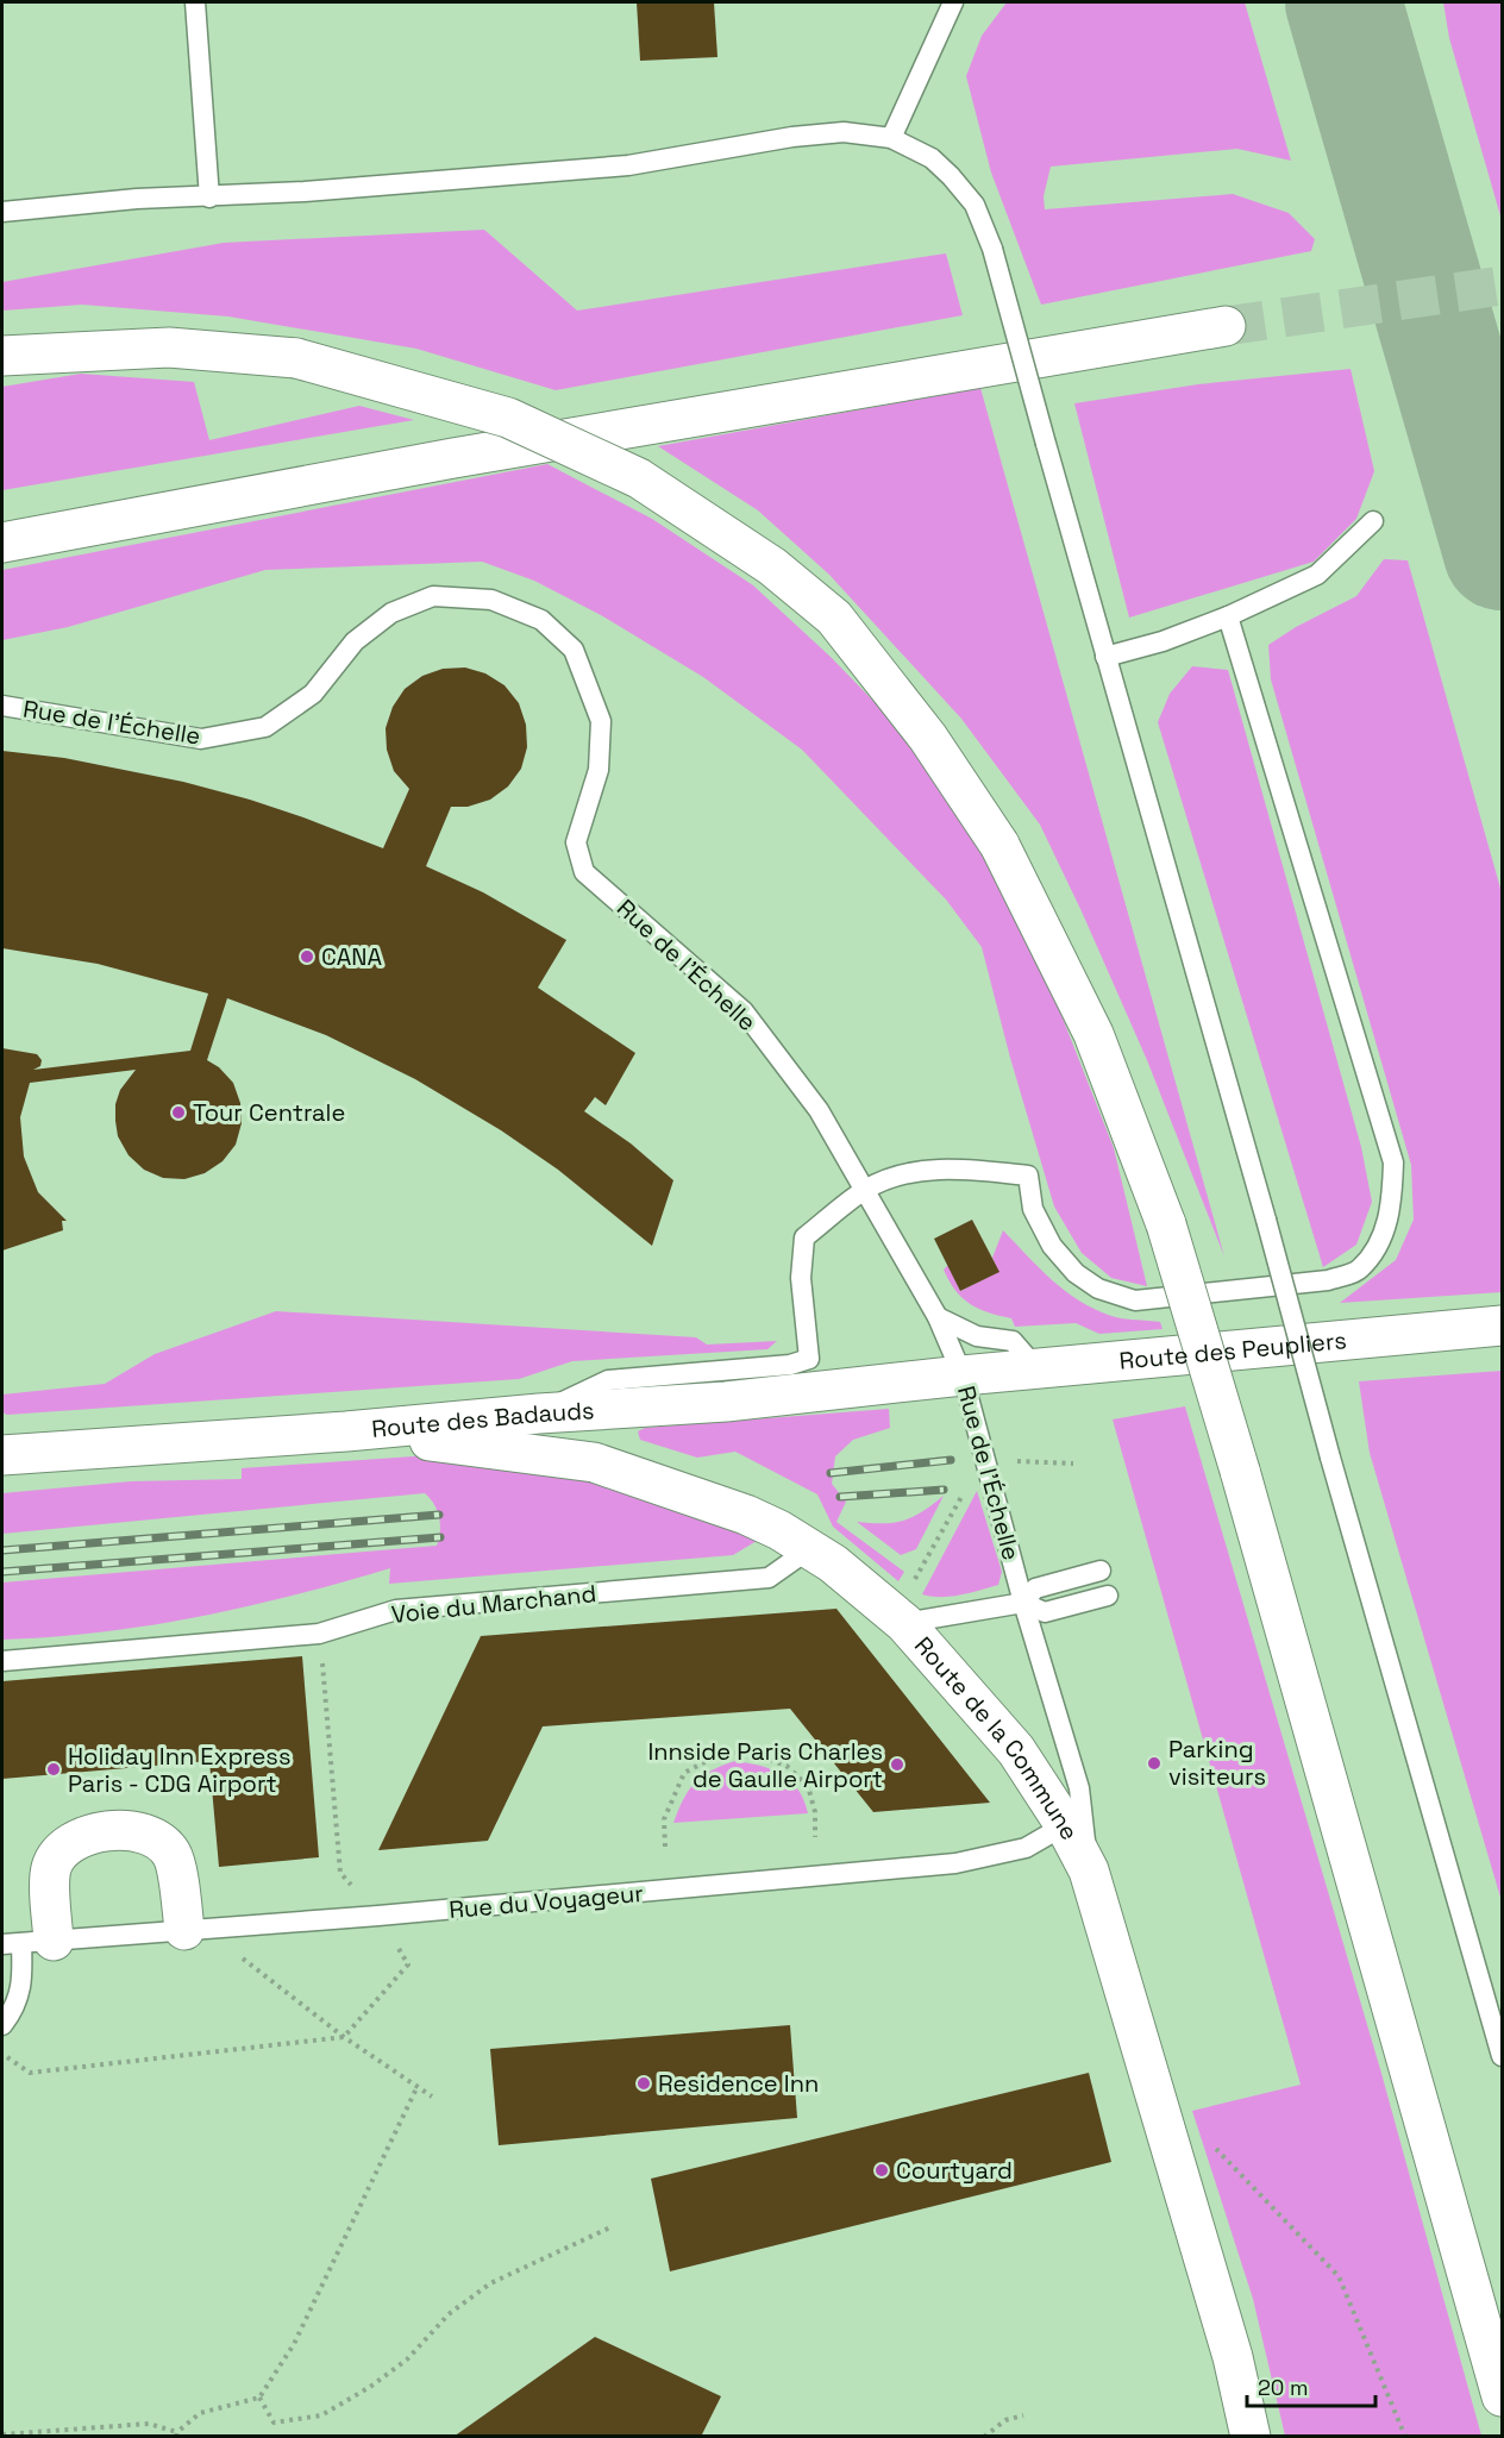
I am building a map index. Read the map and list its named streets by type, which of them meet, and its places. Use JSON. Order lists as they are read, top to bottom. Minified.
{"streets":{"main road":["Route des Peupliers","Route des Badauds","Route de la Commune"],"lane":["Rue de l'Échelle","Voie du Marchand","Rue du Voyageur"]},"crossings":[["Rue de l'Échelle","Route des Peupliers"],["Rue de l'Échelle","Route des Badauds"],["Rue de l'Échelle","Route de la Commune"],["Route des Peupliers","Route des Badauds"],["Route des Badauds","Route de la Commune"],["Voie du Marchand","Route de la Commune"],["Route de la Commune","Rue du Voyageur"]],"places":["CANA","Tour Centrale","Parking visiteurs","Innside Paris Charles de Gaulle Airport","Holiday Inn Express Paris - CDG Airport","Residence Inn","Courtyard"],"scale_bar":"20 m"}
